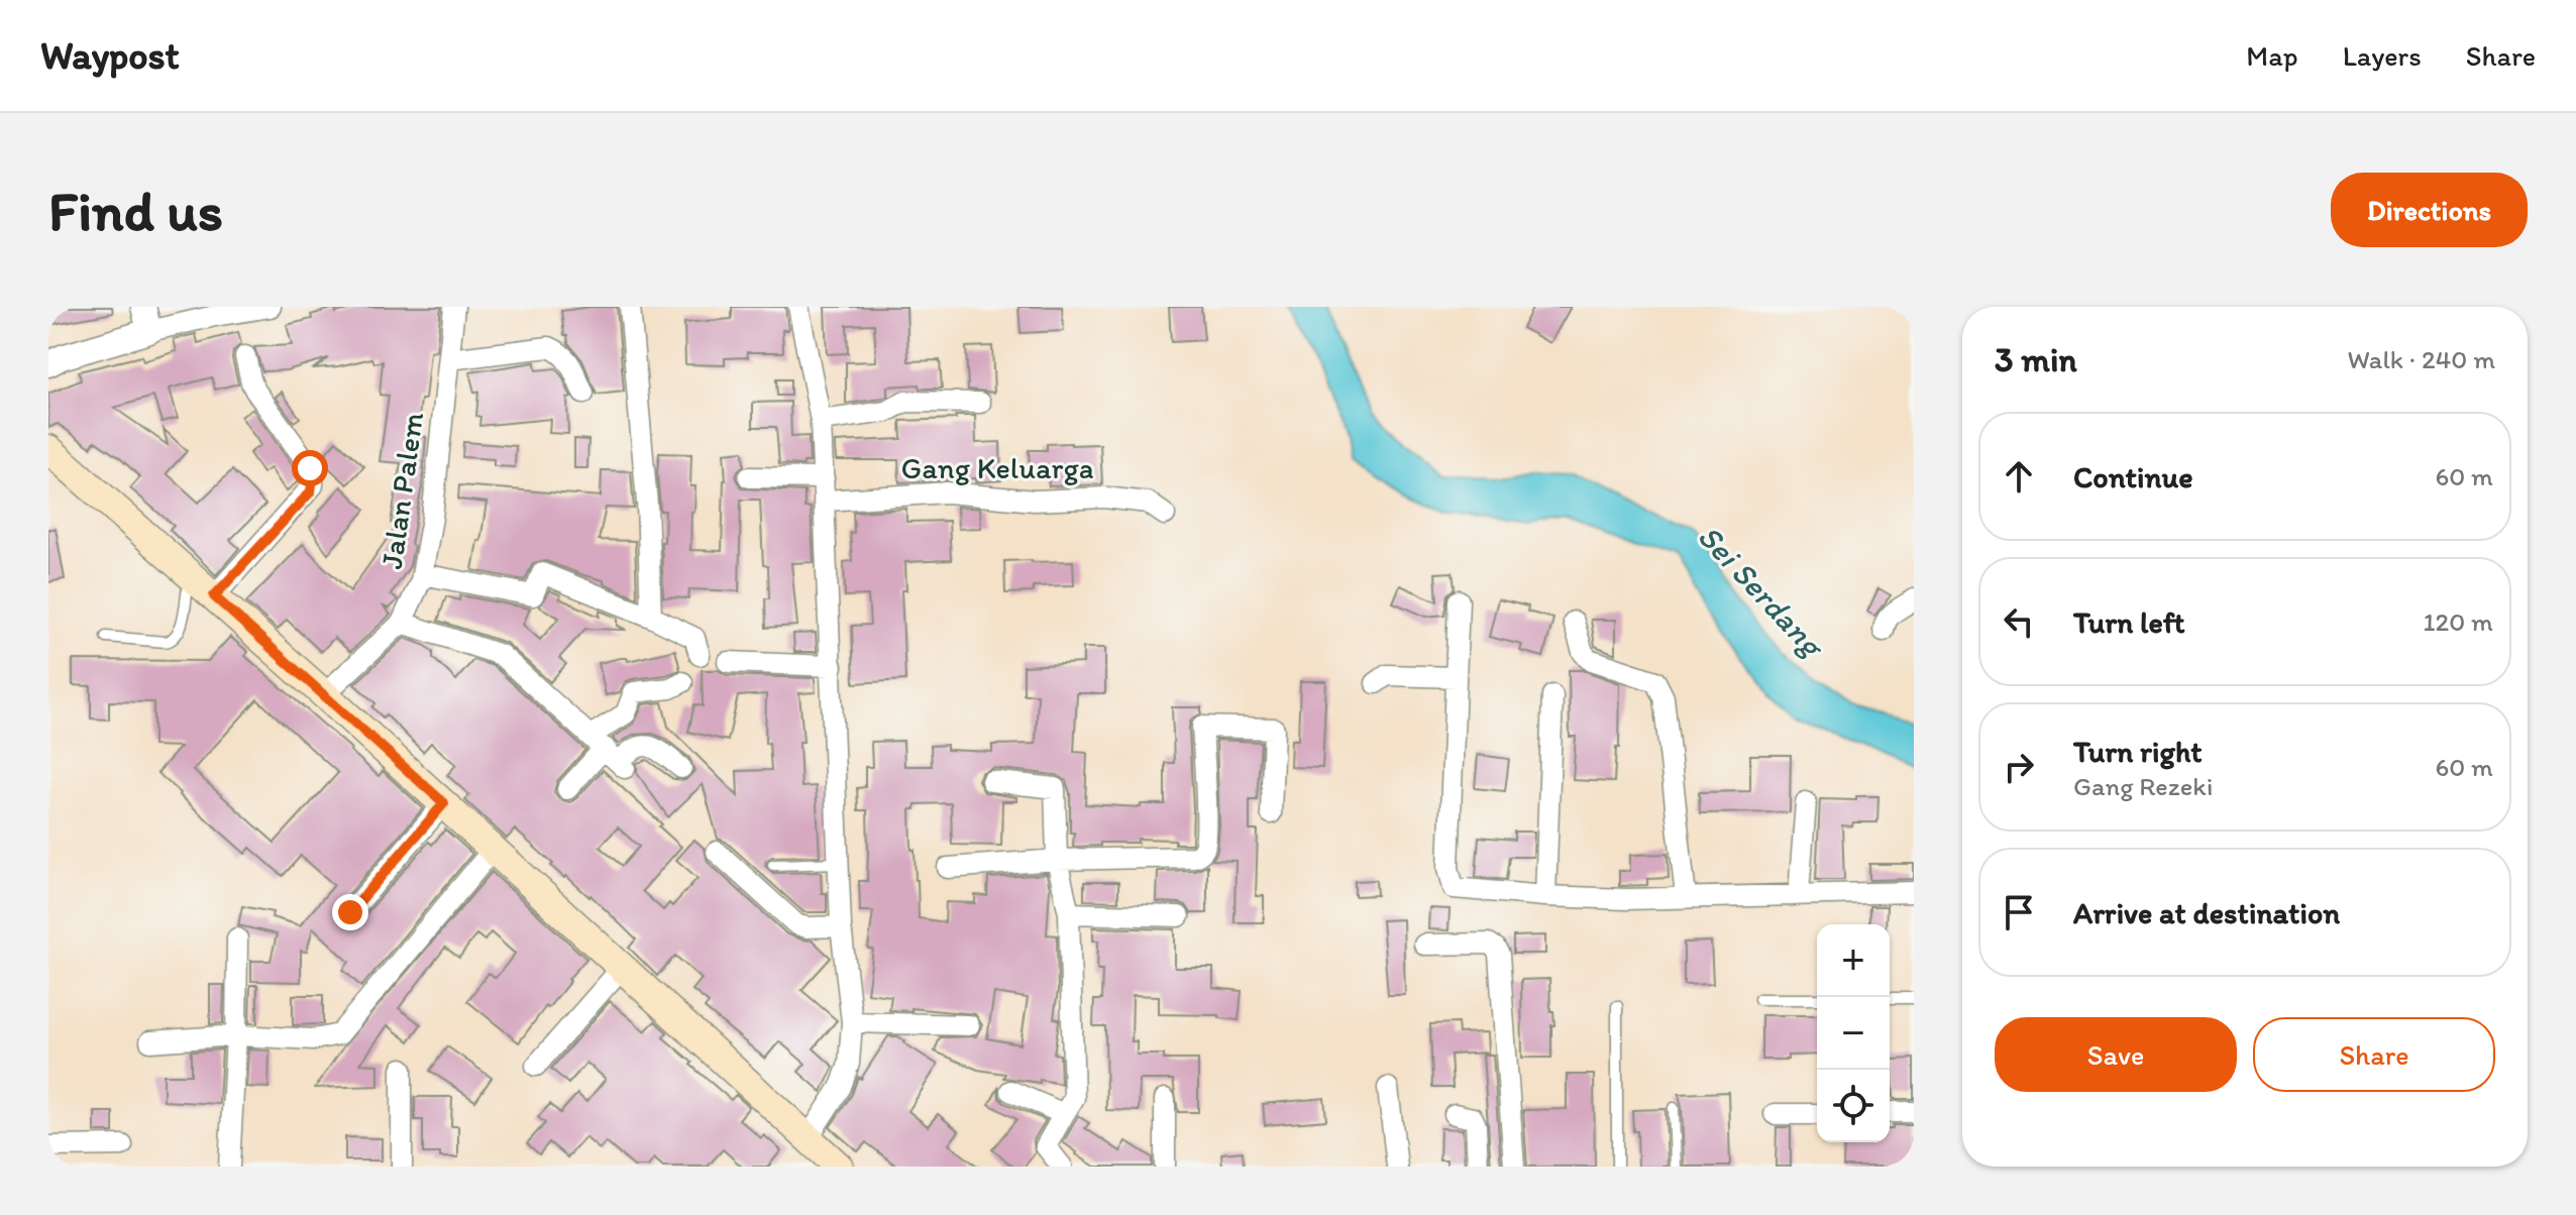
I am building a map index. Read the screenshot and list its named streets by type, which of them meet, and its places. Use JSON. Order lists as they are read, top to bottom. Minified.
{"streets":{"street":["Gang Keluarga","Jalan Palem"]},"water":["Sei Serdang"],"page":{"header":"Waypost","nav":["Map","Layers","Share"],"buttons":["Directions",["Save","Share"]],"title":"Find us","heading":["3 min","Walk · 240 m"],"list":[["Continue","60 m"],["Turn left","120 m"],["Turn right","Gang Rezeki","60 m"],"Arrive at destination"],"map_buttons":["+","−"]}}
